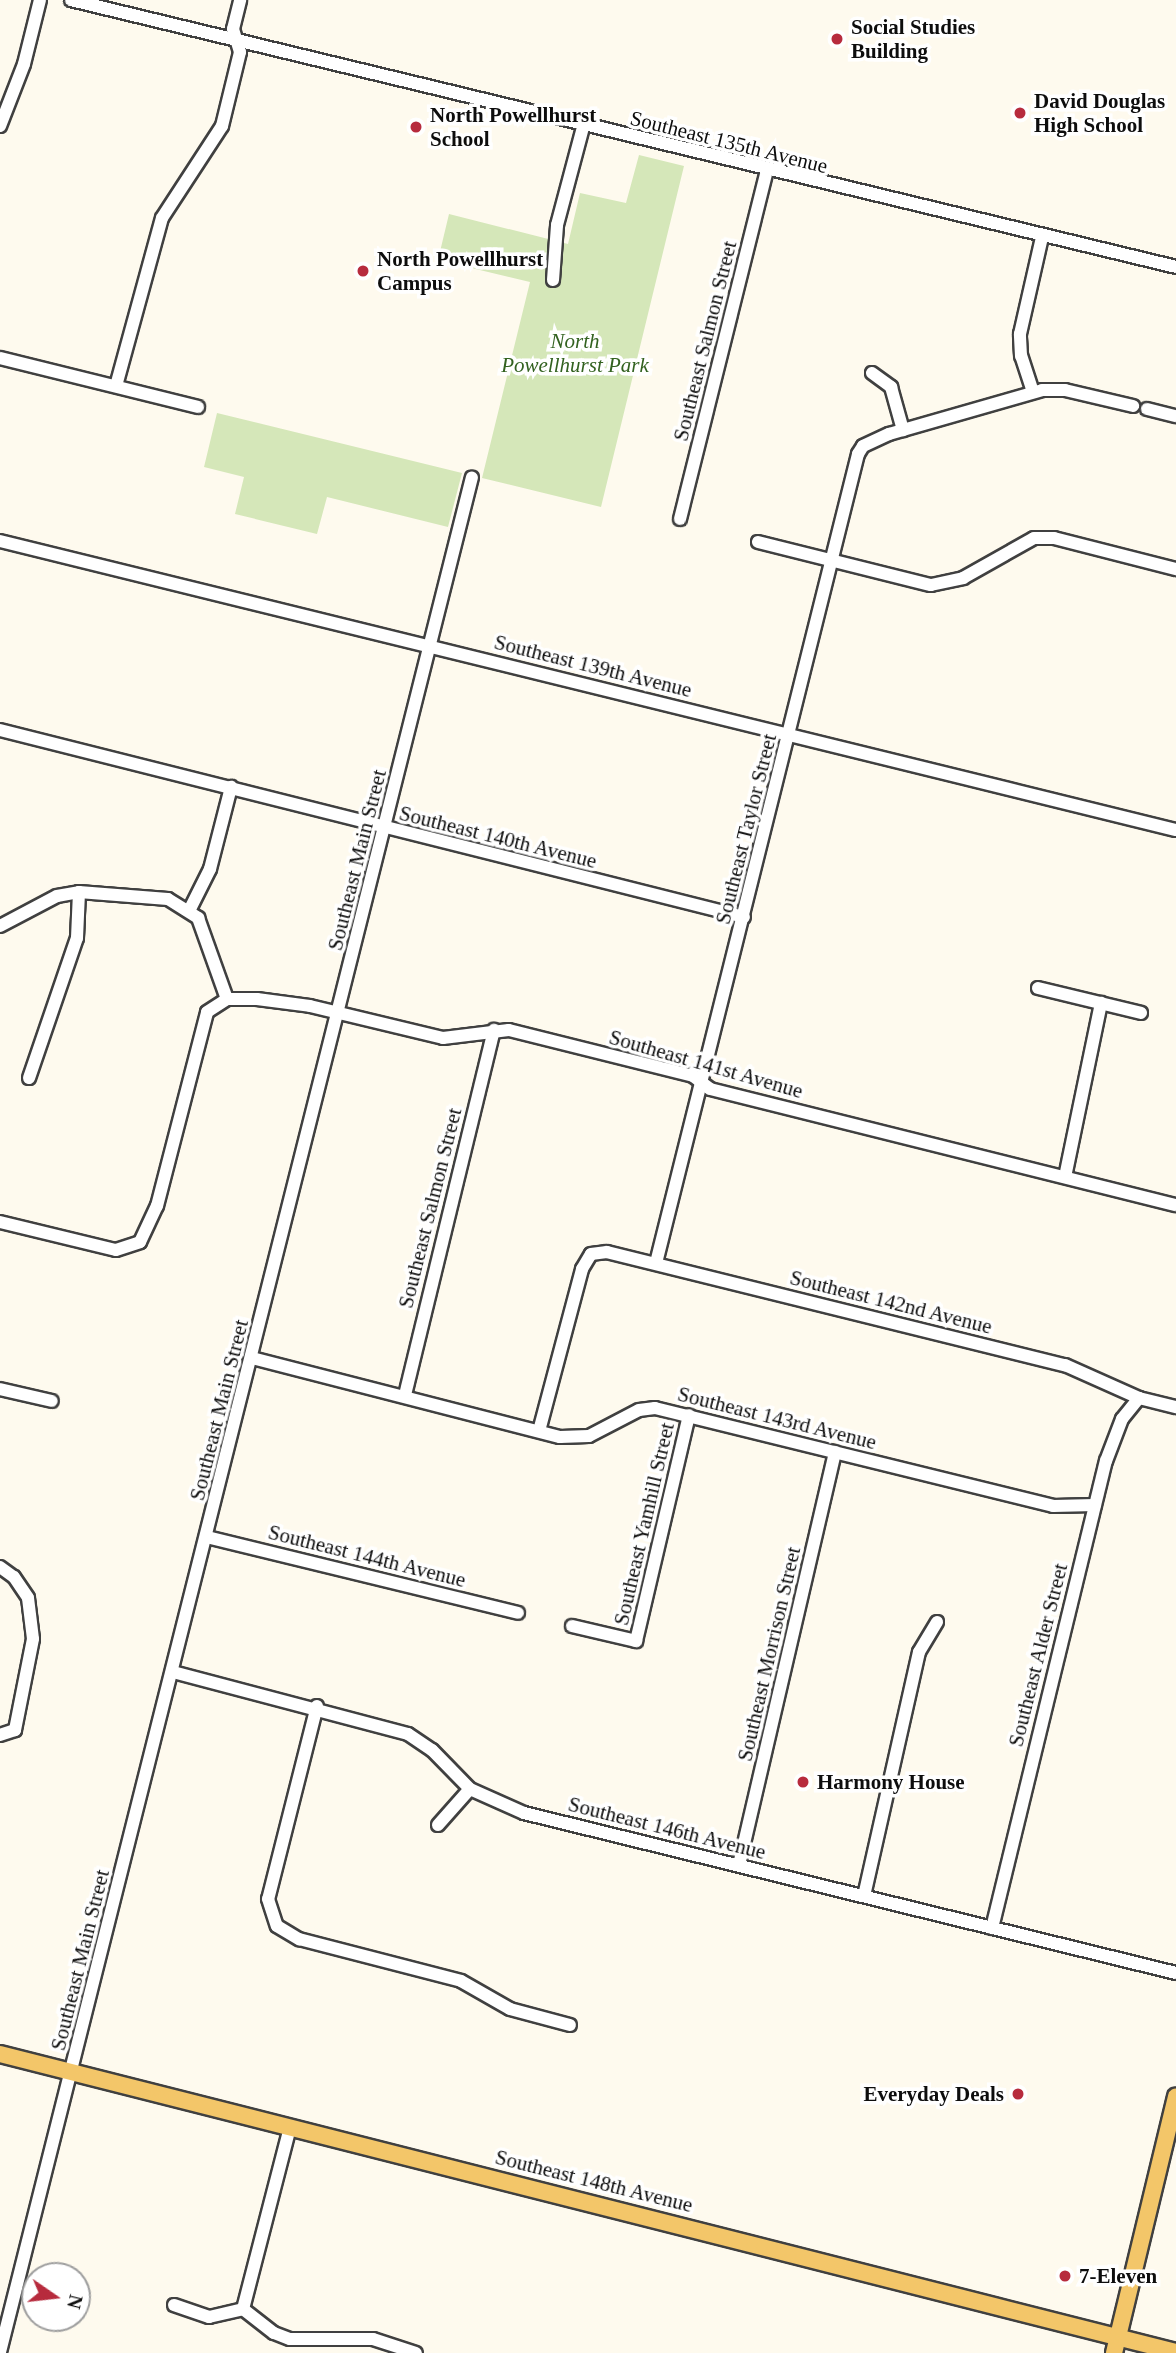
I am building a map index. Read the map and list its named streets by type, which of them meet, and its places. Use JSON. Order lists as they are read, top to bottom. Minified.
{"streets":{"main road":["Southeast 148th Avenue"],"street":["Southeast 135th Avenue","Southeast Salmon Street","Southeast 139th Avenue","Southeast Taylor Street","Southeast 140th Avenue","Southeast Main Street","Southeast 141st Avenue","Southeast 142nd Avenue","Southeast 143rd Avenue","Southeast Yamhill Street","Southeast 144th Avenue","Southeast Morrison Street","Southeast Alder Street","Southeast 146th Avenue"]},"crossings":[["Southeast 135th Avenue","Southeast Salmon Street"],["Southeast Salmon Street","Southeast 141st Avenue"],["Southeast Salmon Street","Southeast 143rd Avenue"],["Southeast 139th Avenue","Southeast Taylor Street"],["Southeast 139th Avenue","Southeast Main Street"],["Southeast Taylor Street","Southeast 140th Avenue"],["Southeast Taylor Street","Southeast 141st Avenue"],["Southeast Taylor Street","Southeast 142nd Avenue"],["Southeast 140th Avenue","Southeast Main Street"],["Southeast Main Street","Southeast 141st Avenue"],["Southeast Main Street","Southeast 143rd Avenue"],["Southeast Main Street","Southeast 144th Avenue"],["Southeast Main Street","Southeast 146th Avenue"],["Southeast Main Street","Southeast 148th Avenue"],["Southeast 142nd Avenue","Southeast 143rd Avenue"],["Southeast 142nd Avenue","Southeast Alder Street"],["Southeast 143rd Avenue","Southeast Yamhill Street"],["Southeast 143rd Avenue","Southeast Morrison Street"],["Southeast 143rd Avenue","Southeast Alder Street"],["Southeast Morrison Street","Southeast 146th Avenue"],["Southeast Alder Street","Southeast 146th Avenue"]],"parks":["North Powellhurst Park"],"places":["Social Studies Building","David Douglas High School","North Powellhurst School","North Powellhurst Campus","Harmony House","Everyday Deals","7-Eleven"],"north":"right"}
